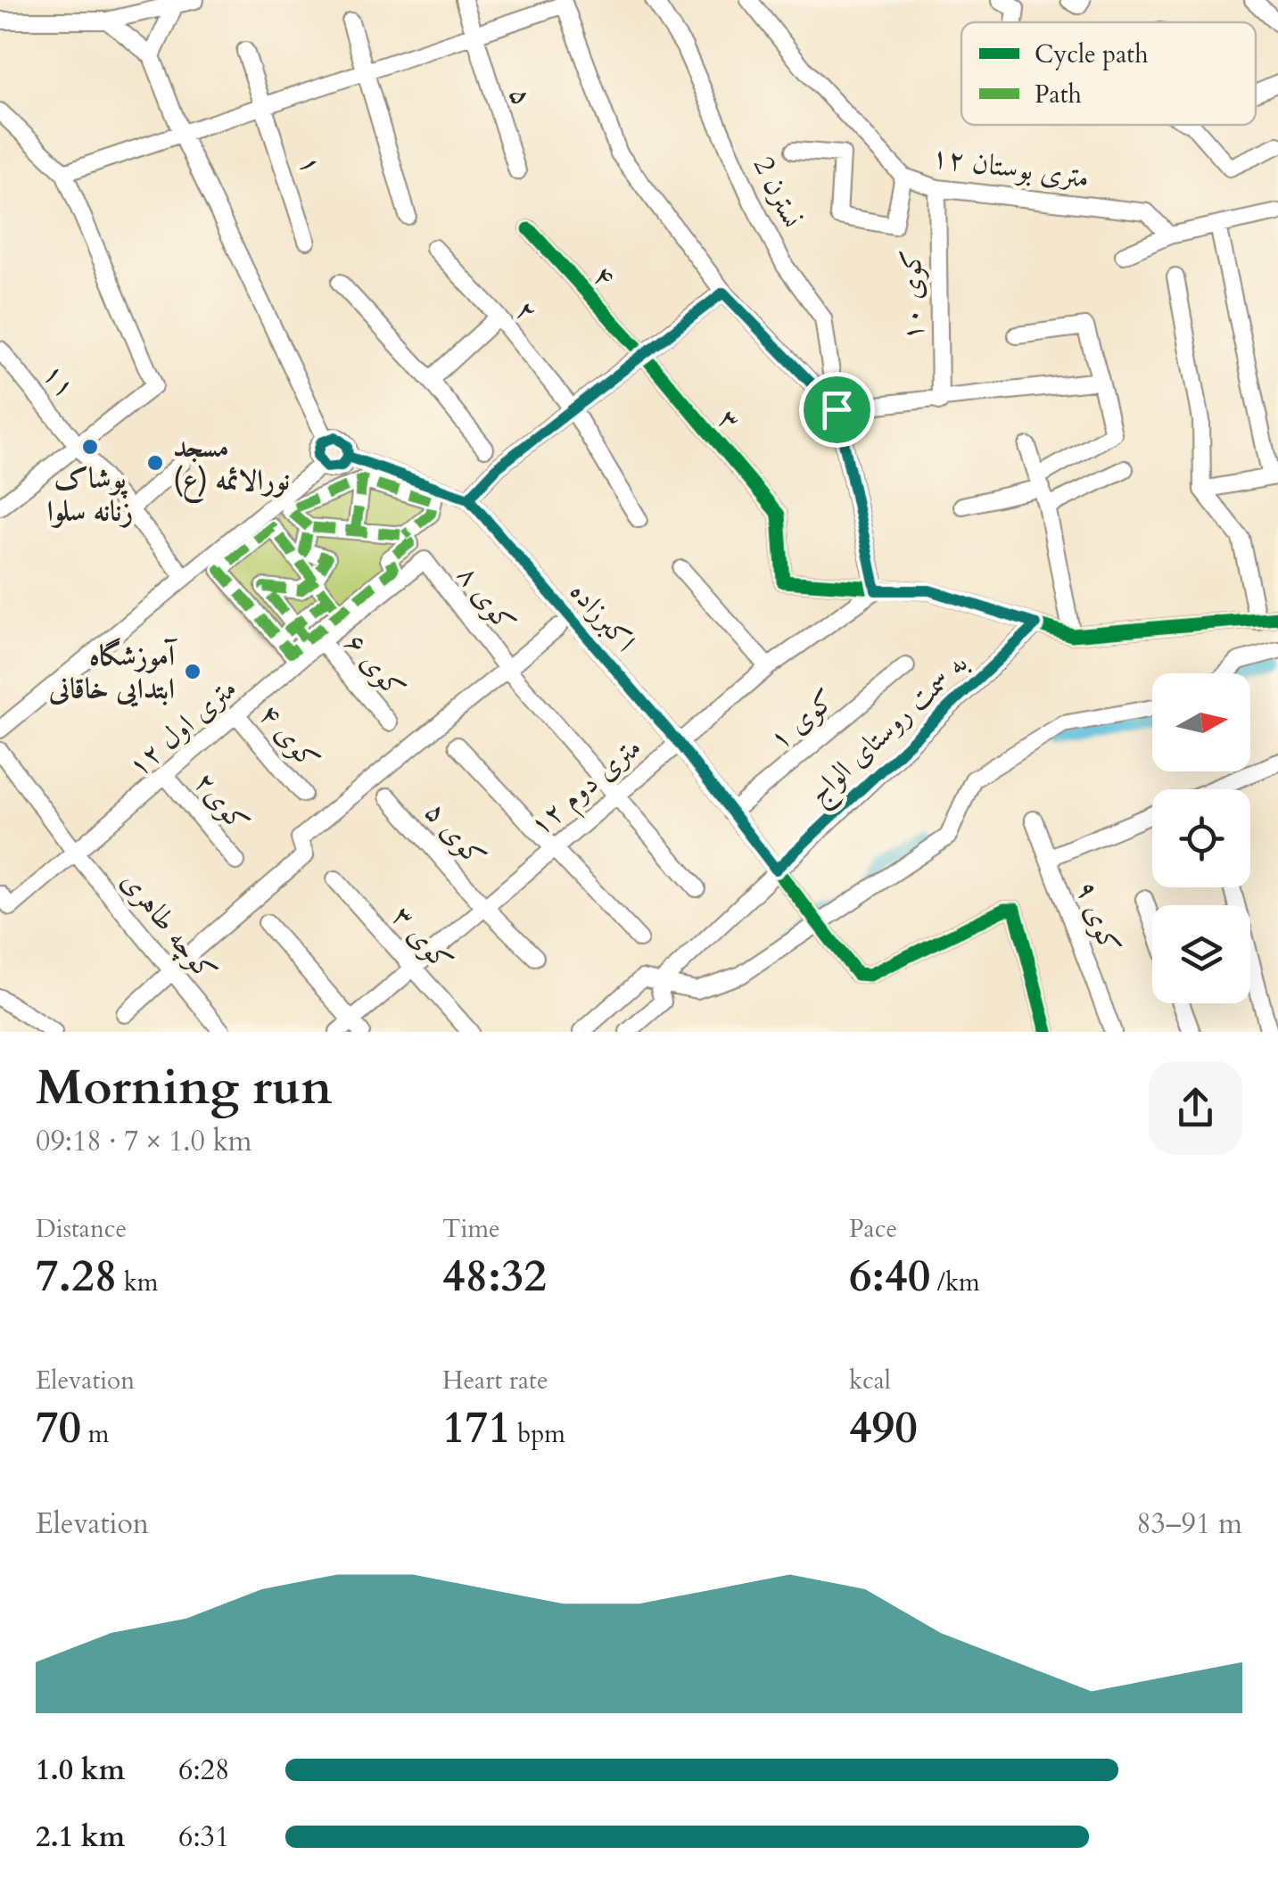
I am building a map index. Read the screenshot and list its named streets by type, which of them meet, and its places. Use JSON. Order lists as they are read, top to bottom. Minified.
{"streets":{"street":["۵","۱","۱۲ متری بوستان","نسترن 2","۴","کوی ۱۰","۲","۱۱","۳","کوی ۸","اکبرزاده","کوی ۶","کوی ۱","۱۲ متری اول","به سمت روستای الواج","کوی ۴","۱۲ متری دوم","کوی۲","کوی ۵","کوی ۹","کوچه طاهری","کوی ۳"]},"crossings":[["۱۲ متری بوستان","کوی ۱۰"],["نسترن 2","۳"],["نسترن 2","۱۲ متری دوم"],["۴","۳"],["۳","۱۲ متری دوم"],["کوی ۸","۱۲ متری اول"],["کوی ۸","۱۲ متری دوم"],["اکبرزاده","کوی ۱"],["اکبرزاده","به سمت روستای الواج"],["اکبرزاده","۱۲ متری دوم"],["کوی ۶","۱۲ متری اول"],["۱۲ متری اول","کوی ۴"],["۱۲ متری اول","کوی۲"],["۱۲ متری اول","کوچه طاهری"],["۱۲ متری دوم","کوی ۵"],["۱۲ متری دوم","کوی ۳"]],"places":["پوشاک زنانه سلوا","مسجد نورالائمه (ع)","آموزشگاه ابتدایی خاقانی"],"legend":["Cycle path","Path"],"north":"right","page":{"heading":["Morning run","09:18 · 7 × 1.0 km"],"stats":[["Distance","7.28 km"],["Time","48:32"],["Pace","6:40 /km"],["Elevation","70 m"],["Heart rate","171 bpm"],["kcal","490"]],"chart":["Elevation","83–91 m"],"list":[{"name":"1.0 km","note":"6:28"},{"name":"2.1 km","note":"6:31"}]}}
